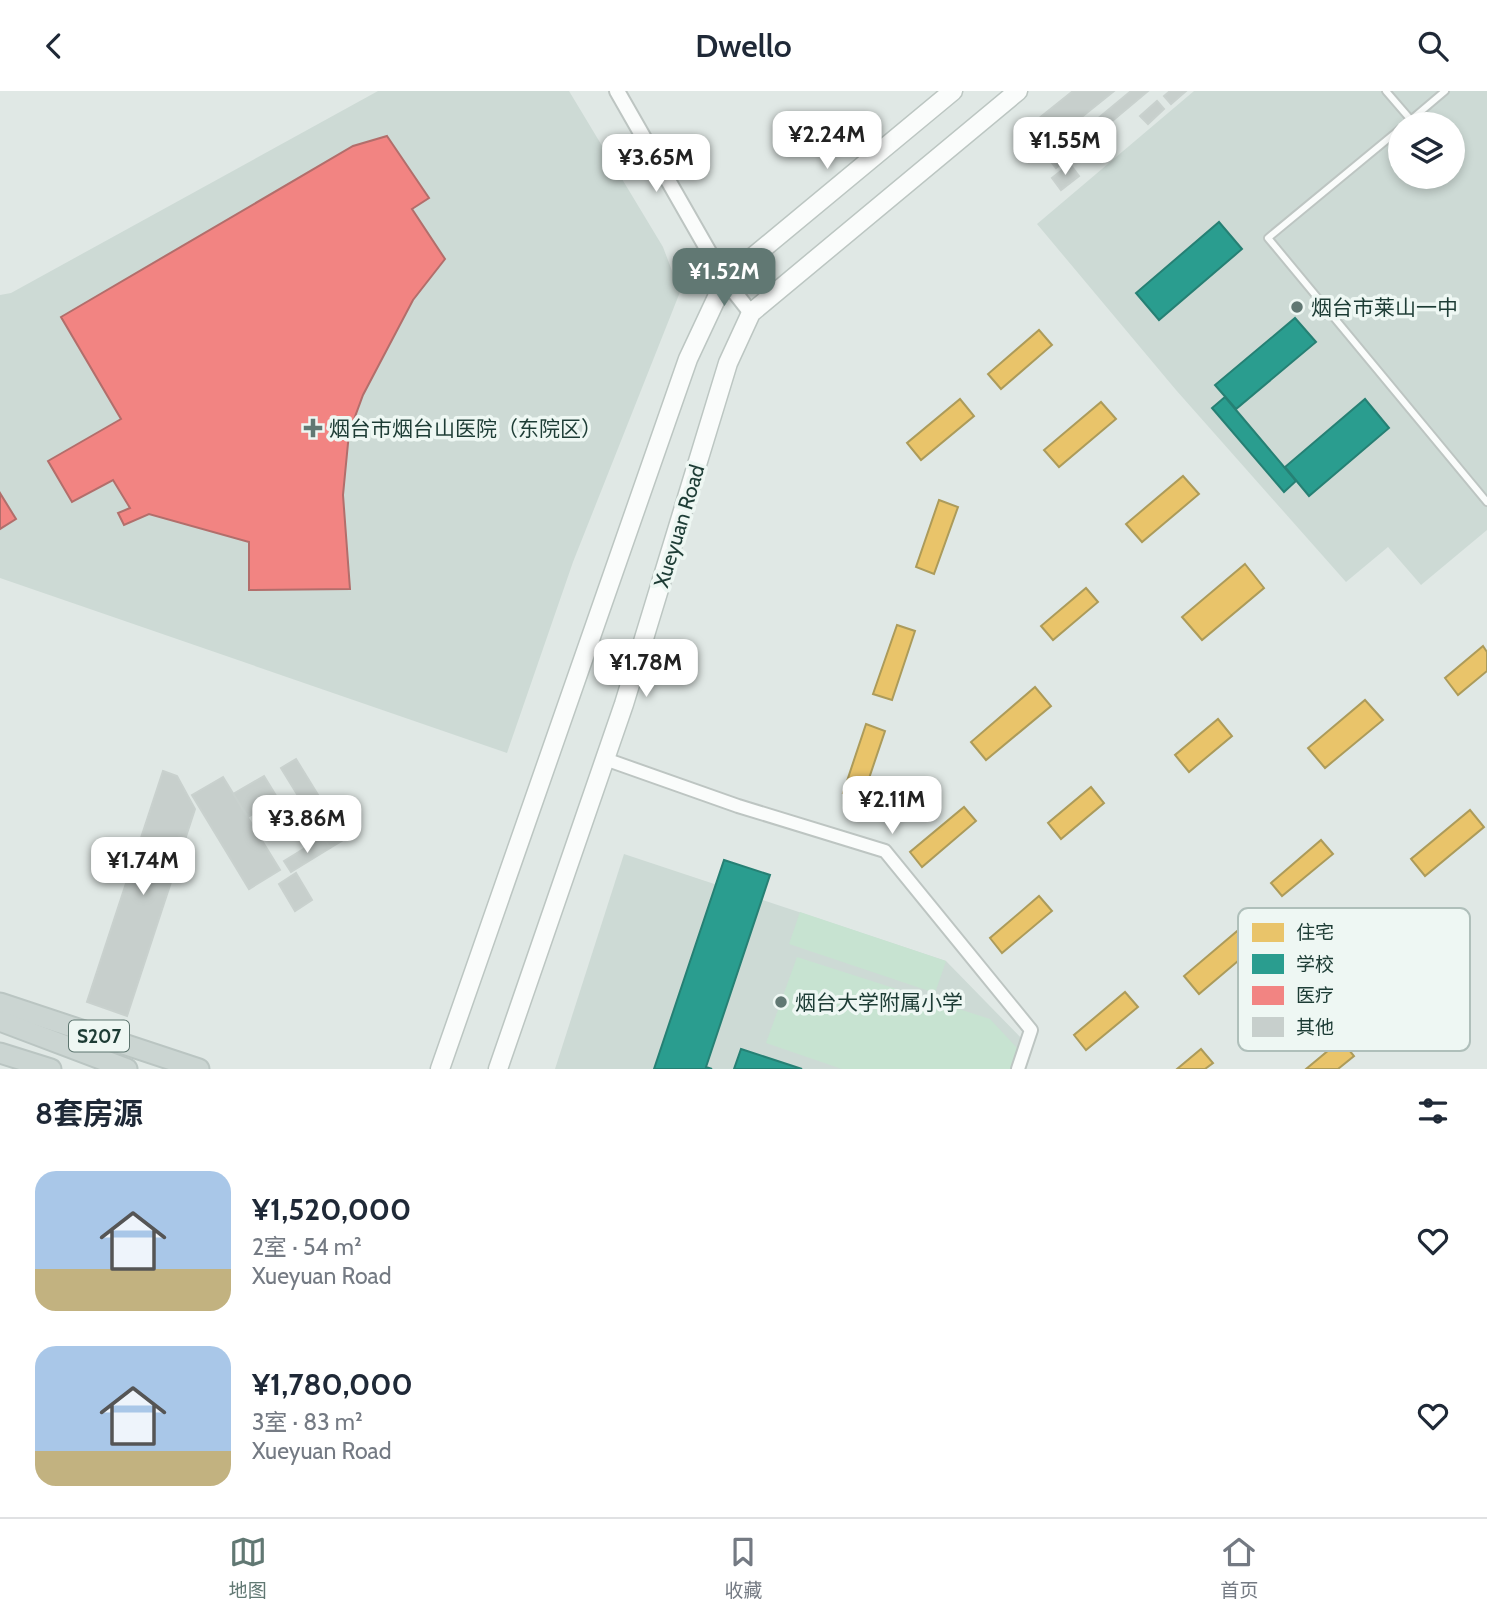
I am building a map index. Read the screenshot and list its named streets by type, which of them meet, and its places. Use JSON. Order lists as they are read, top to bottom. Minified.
{"streets":{"main road":["Xueyuan Road","S207"]},"places":{"other":["烟台市莱山一中","烟台大学附属小学"],"health":["烟台市烟台山医院（东院区）"]},"legend":["住宅","学校","医疗","其他"],"page":{"header":"Dwello","price":["¥2.24M","¥1.55M","¥3.65M","¥1.52M","¥1.78M","¥2.11M","¥3.86M","¥1.74M"],"heading":"8套房源","list":[{"name":"¥1,520,000","note":"2室 · 54 m² · Xueyuan Road"},{"name":"¥1,780,000","note":"3室 · 83 m² · Xueyuan Road"}],"tabs":["地图","收藏","首页"]}}
